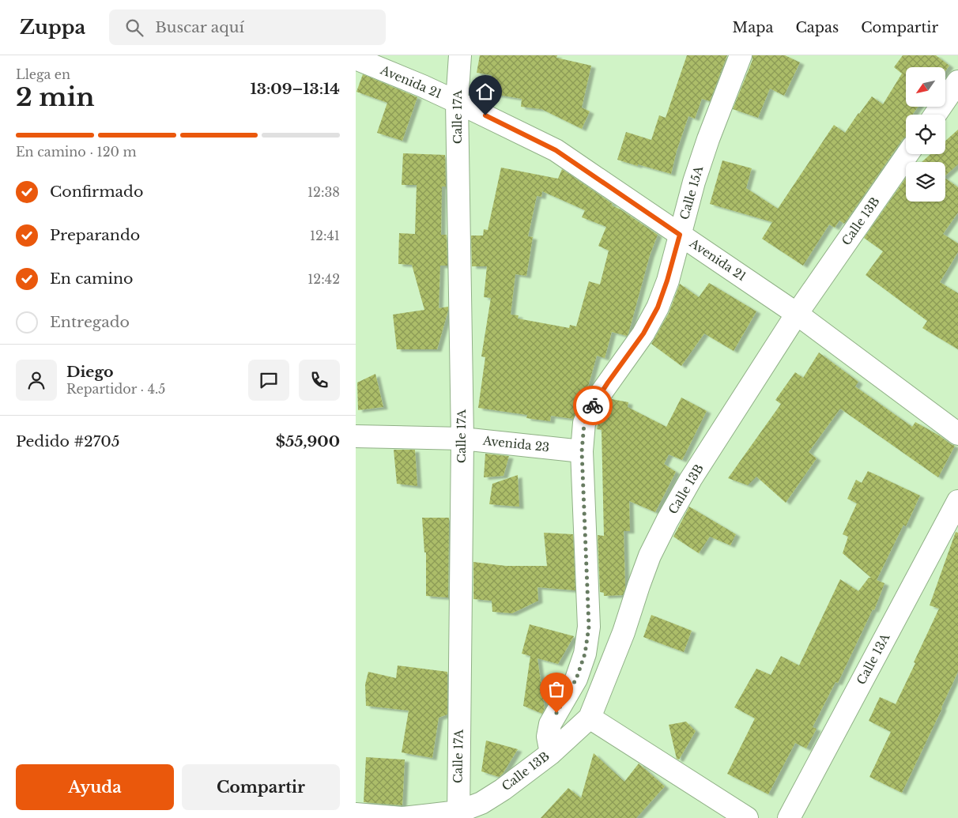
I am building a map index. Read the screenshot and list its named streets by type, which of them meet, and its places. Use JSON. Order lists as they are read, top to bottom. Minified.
{"streets":{"street":["Avenida 21","Calle 17A","Calle 15A","Calle 13B","Avenida 23","Calle 13A"]},"crossings":[["Avenida 21","Calle 17A"],["Avenida 21","Calle 15A"],["Avenida 21","Calle 13B"],["Calle 17A","Calle 13B"],["Calle 17A","Avenida 23"],["Calle 15A","Calle 13B"],["Calle 15A","Avenida 23"]],"north":"bottom left","page":{"header":"Zuppa","search":"Buscar aquí","nav":["Mapa","Capas","Compartir"],"heading":["2 min","Llega en","13:09–13:14"],"panel":["Diego","Repartidor · 4.5","Pedido #2705","$55,900"],"bar":"En camino · 120 m","list":[["Confirmado","12:38"],["Preparando","12:41"],["En camino","12:42"],"Entregado"],"buttons":["Ayuda","Compartir"]}}
